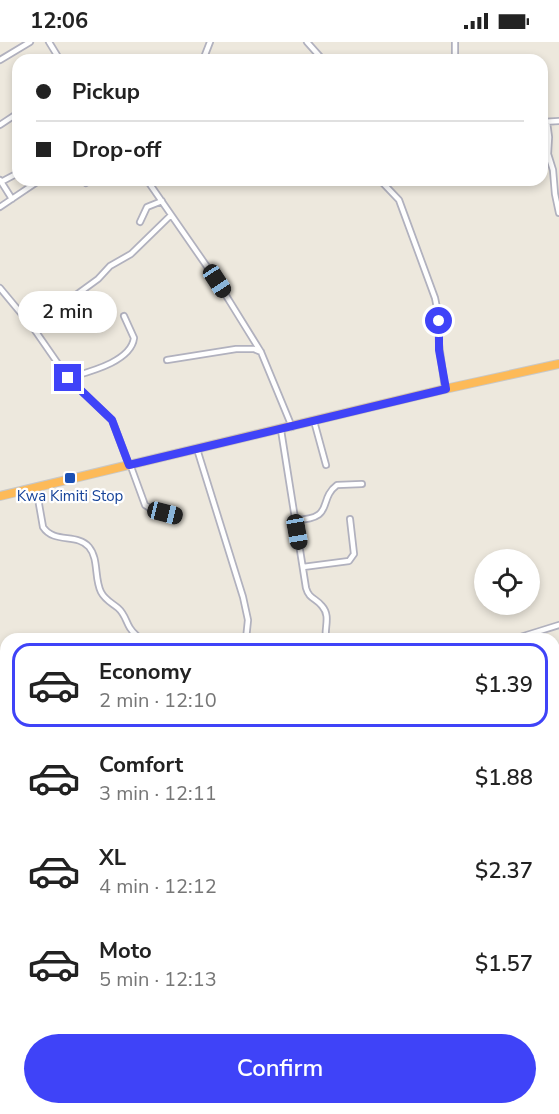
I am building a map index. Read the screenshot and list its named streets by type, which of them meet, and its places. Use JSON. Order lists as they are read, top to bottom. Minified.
{"places":{"transit":["Kwa Kimiti Stop"]},"page":{"status":"12:06","banner":["Pickup","Drop-off"],"bubble":"2 min","list":[{"name":"Economy","note":"2 min · 12:10","value":"$1.39"},{"name":"Comfort","note":"3 min · 12:11","value":"$1.88"},{"name":"XL","note":"4 min · 12:12","value":"$2.37"},{"name":"Moto","note":"5 min · 12:13","value":"$1.57"}],"buttons":"Confirm"}}
